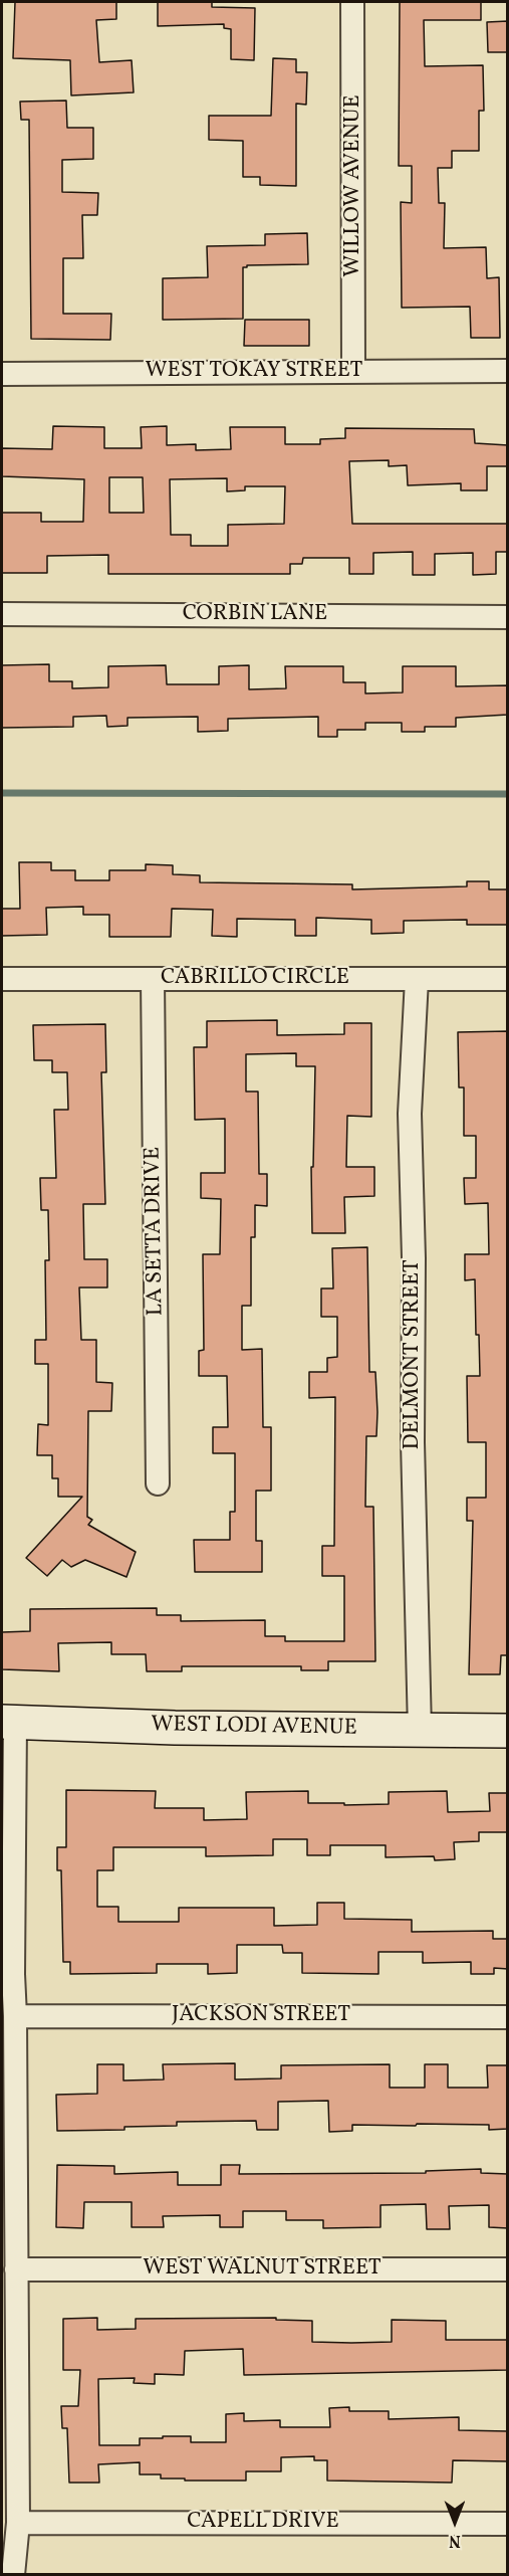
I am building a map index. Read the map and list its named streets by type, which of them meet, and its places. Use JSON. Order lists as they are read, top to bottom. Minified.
{"streets":{"main road":["WEST LODI AVENUE"],"street":["WILLOW AVENUE","WEST TOKAY STREET","CORBIN LANE","CABRILLO CIRCLE","LA SETTA DRIVE","DELMONT STREET","JACKSON STREET","WEST WALNUT STREET","CAPELL DRIVE"]},"crossings":[["WILLOW AVENUE","WEST TOKAY STREET"],["CABRILLO CIRCLE","LA SETTA DRIVE"],["CABRILLO CIRCLE","DELMONT STREET"],["DELMONT STREET","WEST LODI AVENUE"]],"north":"bottom"}
